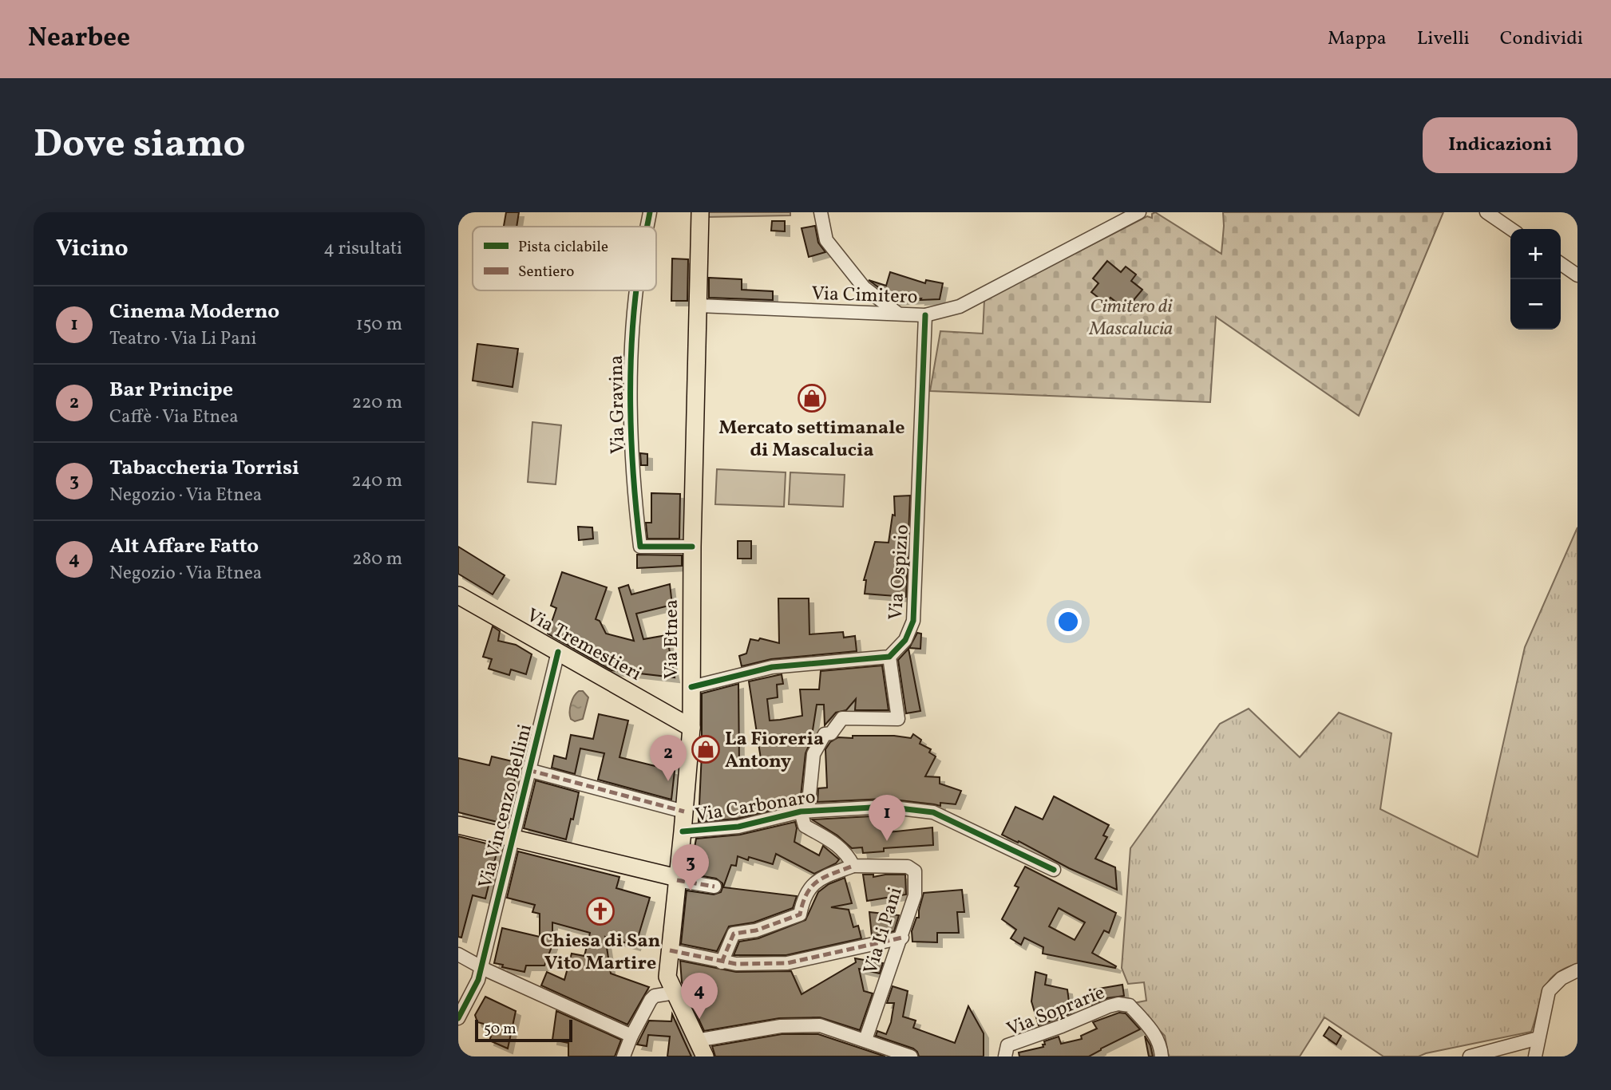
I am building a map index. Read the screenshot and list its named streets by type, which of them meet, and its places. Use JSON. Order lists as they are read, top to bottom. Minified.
{"streets":{"main road":["Via Etnea","Via Tremestieri"],"street":["Via Cimitero","Via Gravina","Via Ospizio","Via Carbonaro","Via Vincenzo Bellini","Via Li Pani","Via Soprarie"]},"crossings":[["Via Cimitero","Via Ospizio"],["Via Cimitero","Via Etnea"],["Via Gravina","Via Etnea"],["Via Etnea","Via Tremestieri"],["Via Etnea","Via Carbonaro"],["Via Tremestieri","Via Vincenzo Bellini"]],"parks":["Cimitero di Mascalucia"],"places":{"shop":["Mercato settimanale di Mascalucia","La Fioreria Antony"],"church":["Chiesa di San Vito Martire"]},"legend":["Pista ciclabile","Sentiero"],"scale_bar":"50 m","page":{"header":"Nearbee","nav":["Mappa","Livelli","Condividi"],"buttons":"Indicazioni","title":"Dove siamo","heading":["Vicino","4 risultati"],"map_buttons":["+","−"],"list":[{"mark":"1","name":"Cinema Moderno","note":"Teatro · Via Li Pani","value":"150 m"},{"mark":"2","name":"Bar Principe","note":"Caffè · Via Etnea","value":"220 m"},{"mark":"3","name":"Tabaccheria Torrisi","note":"Negozio · Via Etnea","value":"240 m"},{"mark":"4","name":"Alt Affare Fatto","note":"Negozio · Via Etnea","value":"280 m"}],"pins":["2","1","3","4"],"scale":"50 m"}}
